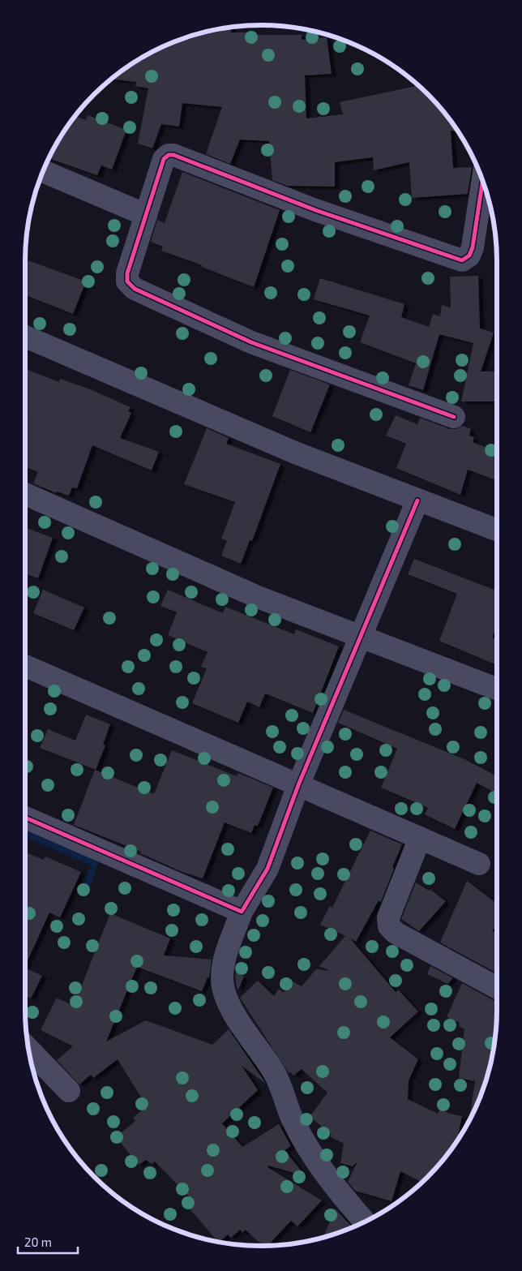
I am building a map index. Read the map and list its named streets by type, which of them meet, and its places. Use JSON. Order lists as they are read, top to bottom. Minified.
{"scale_bar":"20 m"}
